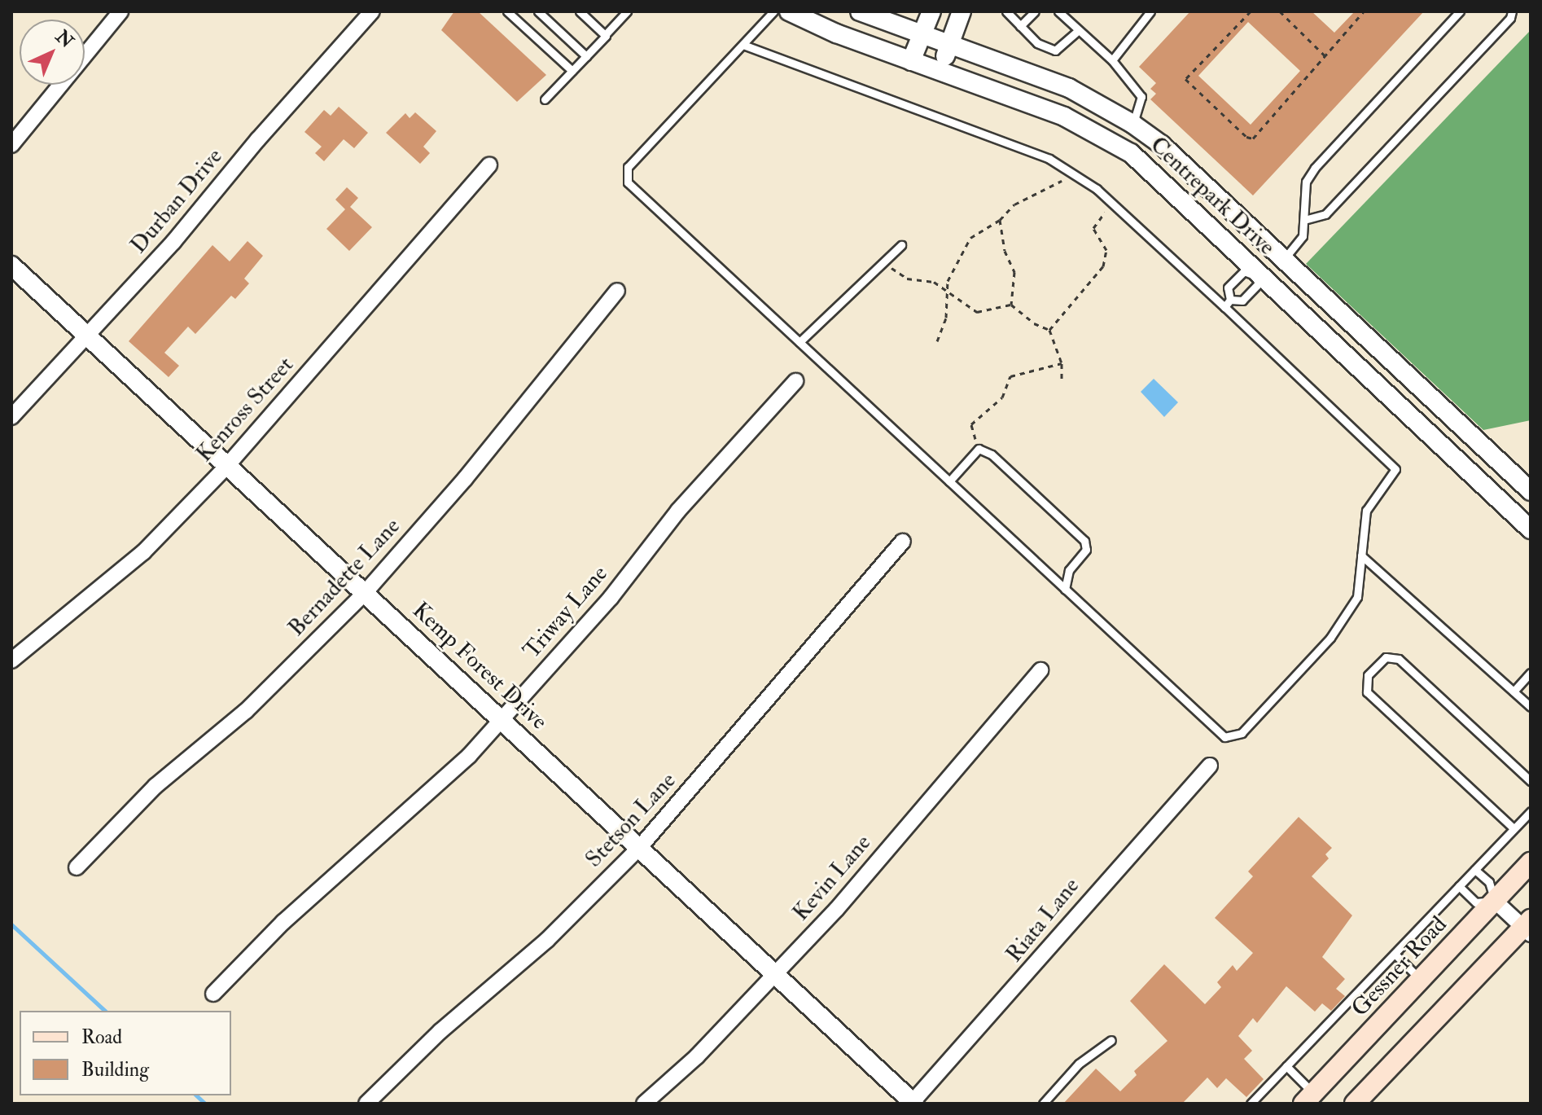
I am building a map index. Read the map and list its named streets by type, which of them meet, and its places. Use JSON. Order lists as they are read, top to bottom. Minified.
{"streets":{"main road":["Gessner Road"],"street":["Centrepark Drive","Durban Drive","Kenross Street","Bernadette Lane","Triway Lane","Kemp Forest Drive","Stetson Lane","Kevin Lane","Riata Lane"]},"crossings":[["Durban Drive","Kemp Forest Drive"],["Kenross Street","Kemp Forest Drive"],["Bernadette Lane","Kemp Forest Drive"],["Triway Lane","Kemp Forest Drive"],["Kemp Forest Drive","Stetson Lane"],["Kemp Forest Drive","Kevin Lane"],["Kemp Forest Drive","Riata Lane"]],"legend":["Road","Building"],"north":"top right"}
